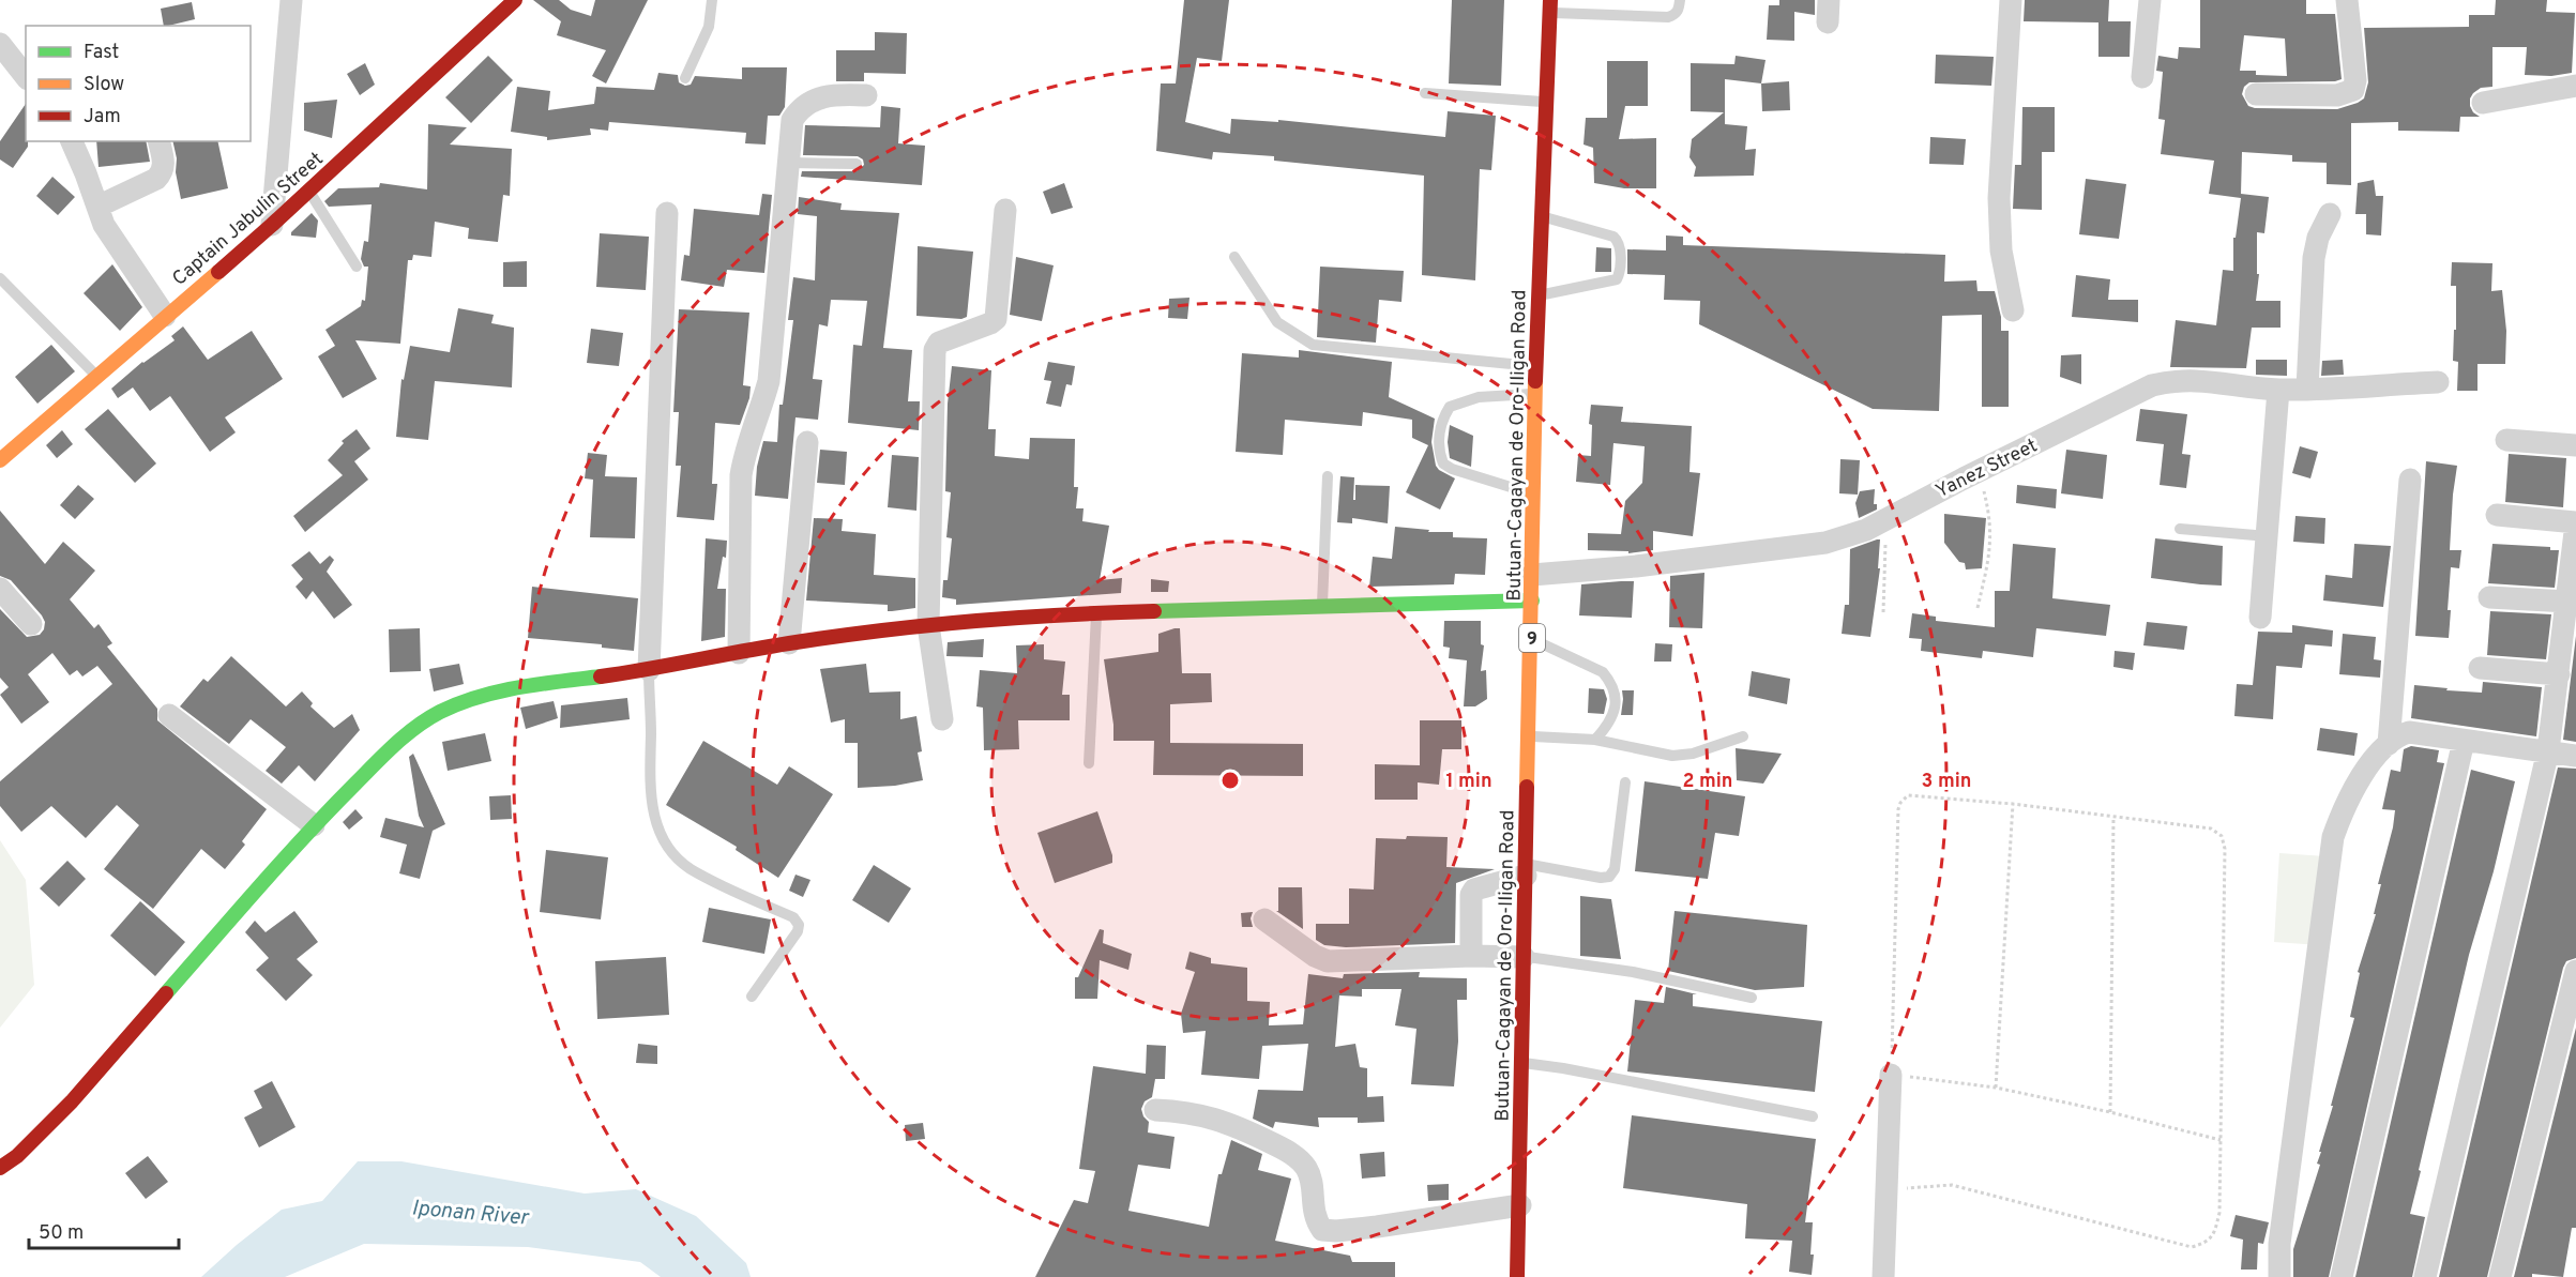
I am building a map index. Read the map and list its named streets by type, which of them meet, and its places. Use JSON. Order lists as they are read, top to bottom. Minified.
{"streets":{"main road":["Captain Jabulin Street","Butuan-Cagayan de Oro-Iligan Road","9"],"street":["Yanez Street"]},"crossings":[["Butuan-Cagayan de Oro-Iligan Road","Yanez Street"]],"water":["Iponan River"],"legend":["Fast","Slow","Jam"],"scale_bar":"50 m","rings":["1 min","2 min","3 min"]}
